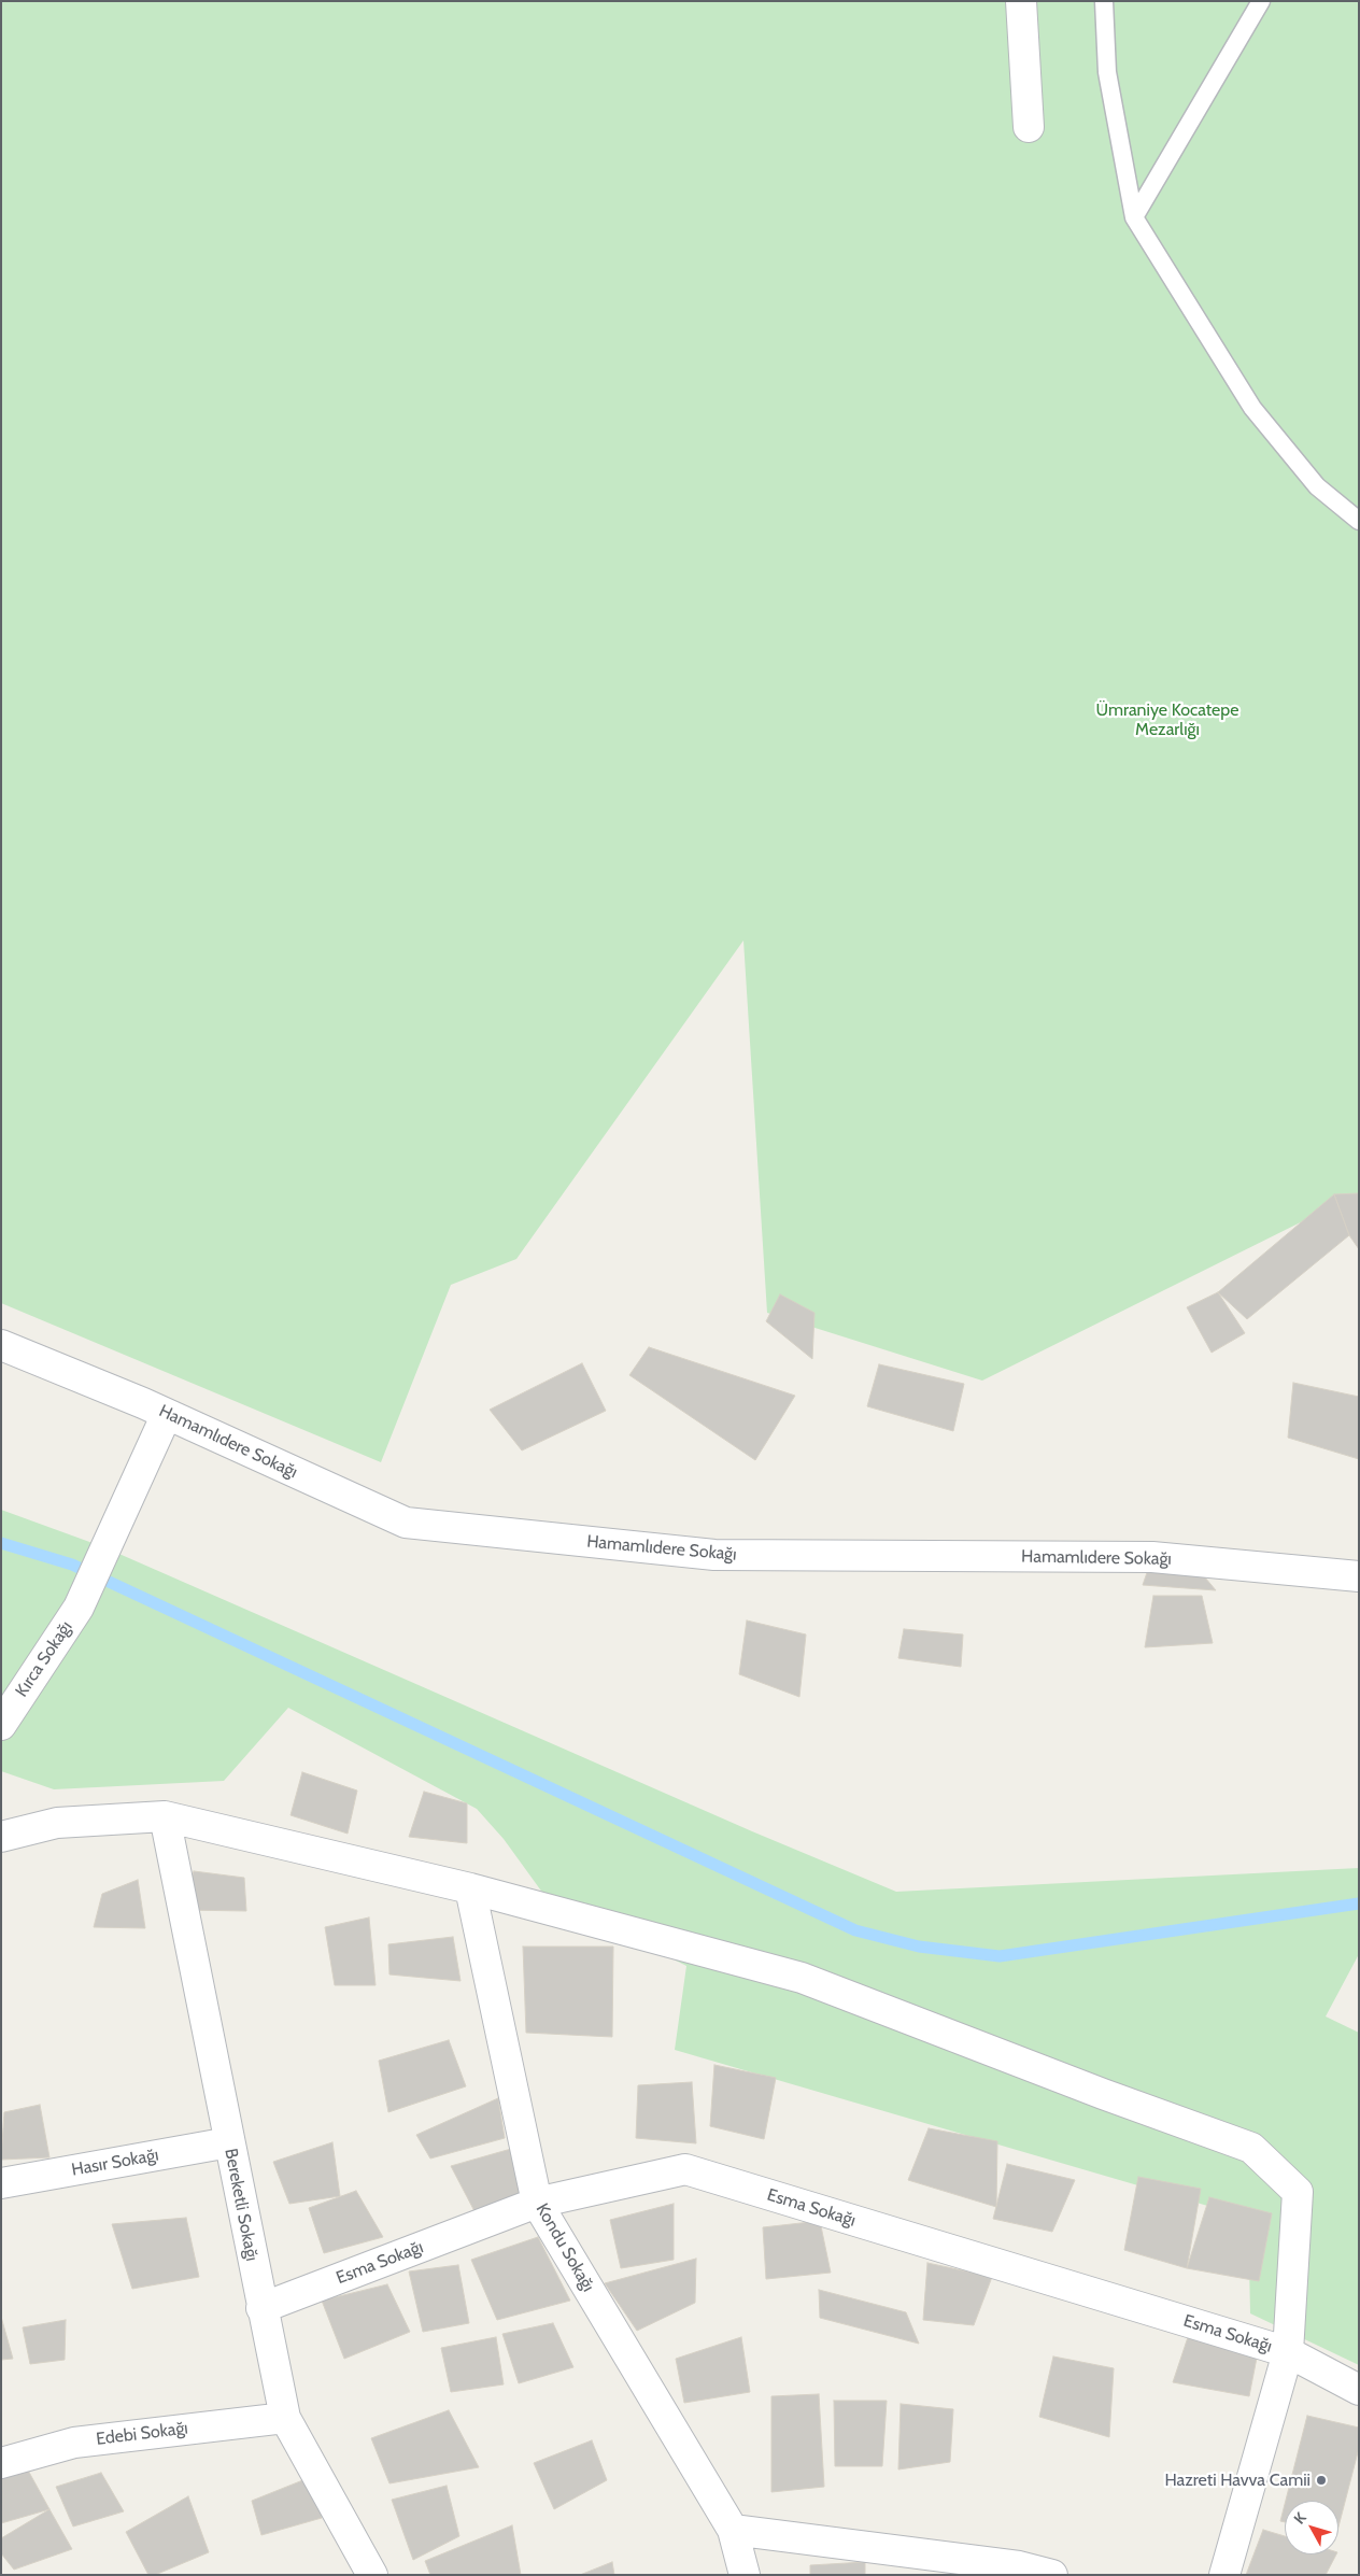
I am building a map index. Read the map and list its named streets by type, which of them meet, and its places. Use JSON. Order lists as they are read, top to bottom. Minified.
{"streets":{"street":["Hamamlıdere Sokağı","Kırca Sokağı","Hasır Sokağı","Bereketli Sokağı","Esma Sokağı","Kondu Sokağı","Edebi Sokağı"]},"crossings":[["Hamamlıdere Sokağı","Kırca Sokağı"],["Hasır Sokağı","Bereketli Sokağı"],["Bereketli Sokağı","Esma Sokağı"],["Bereketli Sokağı","Edebi Sokağı"],["Esma Sokağı","Kondu Sokağı"]],"parks":["Ümraniye Kocatepe Mezarlığı"],"places":["Hazreti Havva Camii"],"north":"top left"}
